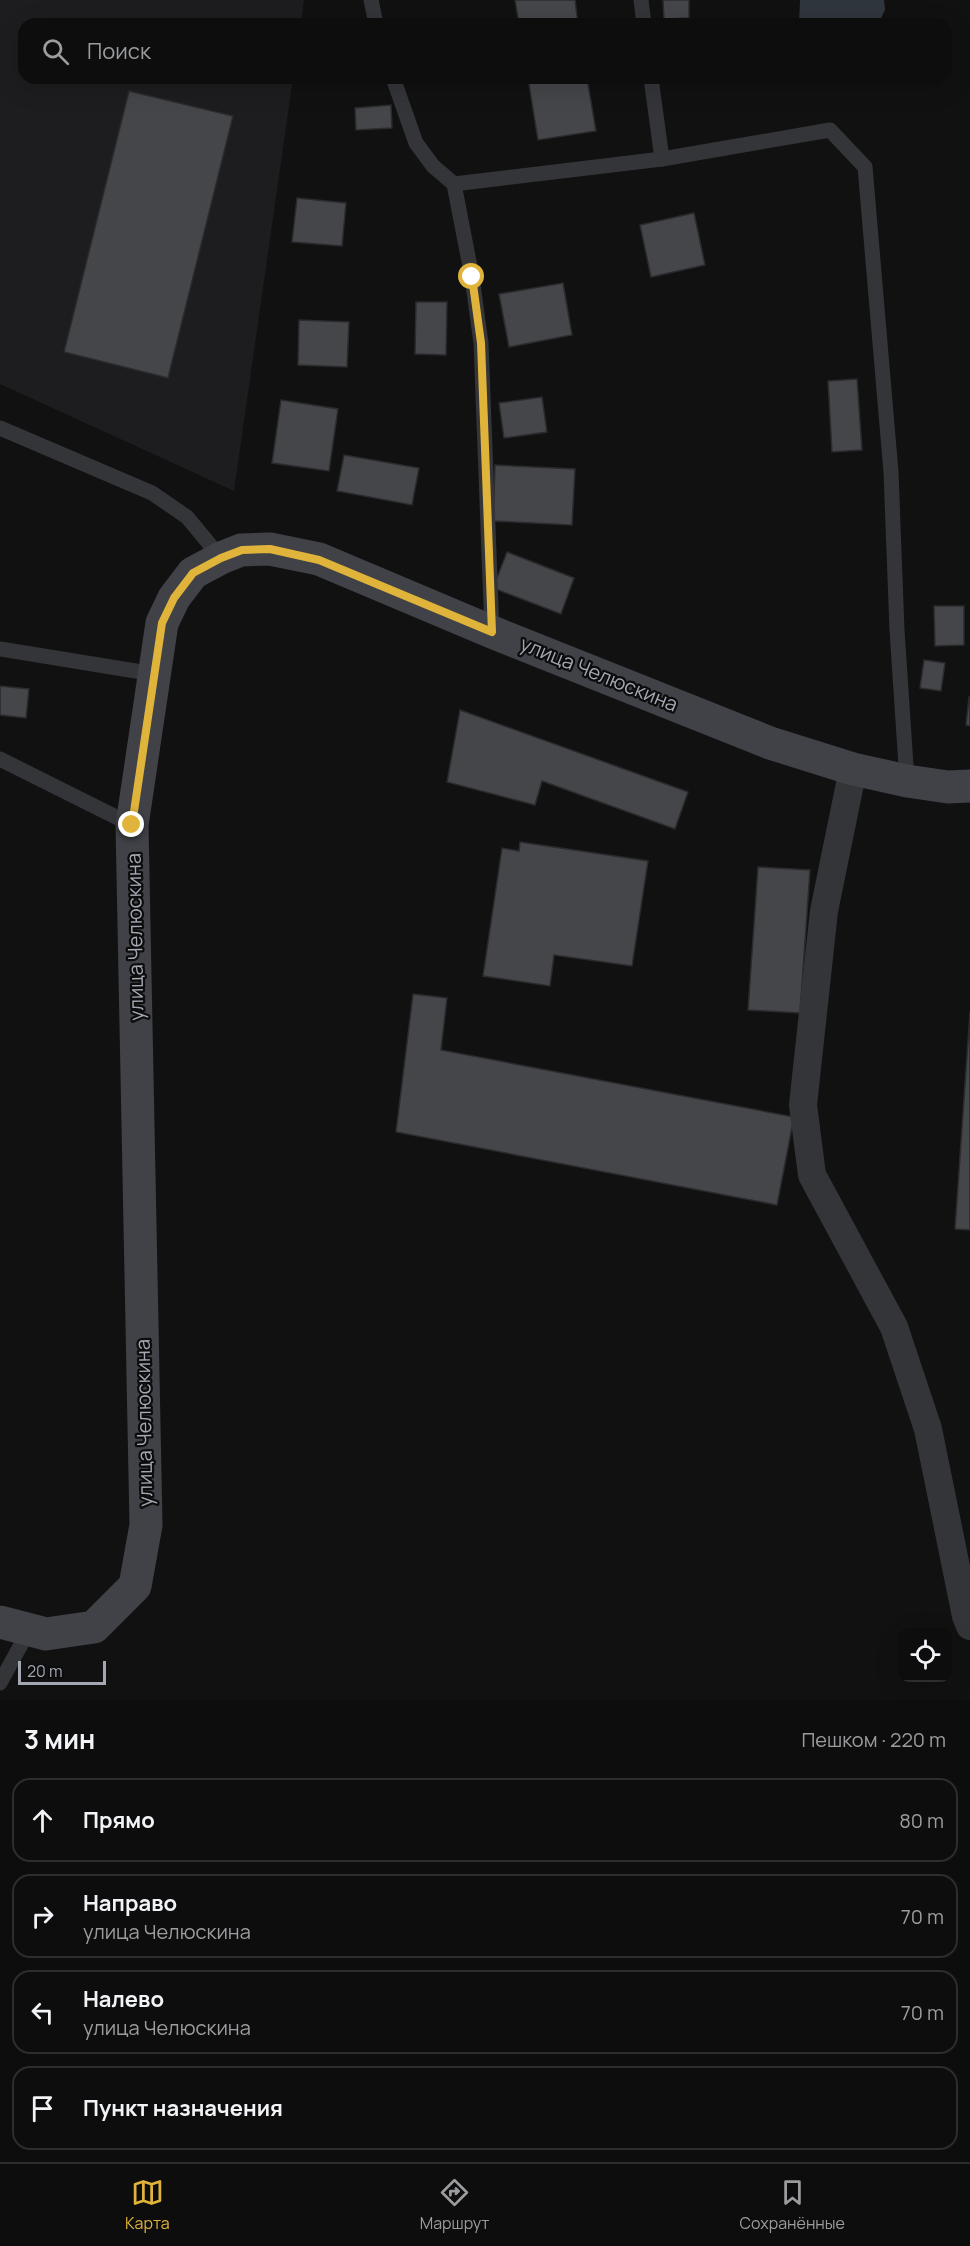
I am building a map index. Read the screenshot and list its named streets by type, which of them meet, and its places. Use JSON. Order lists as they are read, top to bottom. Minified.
{"streets":{"street":["улица Челюскина"]},"scale_bar":"20 m","page":{"search":"Поиск","scale":"20 m","heading":["3 мин","Пешком · 220 m"],"list":[["Прямо","80 m"],["Направо","улица Челюскина","70 m"],["Налево","улица Челюскина","70 m"],"Пункт назначения"],"nav":["Карта","Маршрут","Сохранённые"]}}
